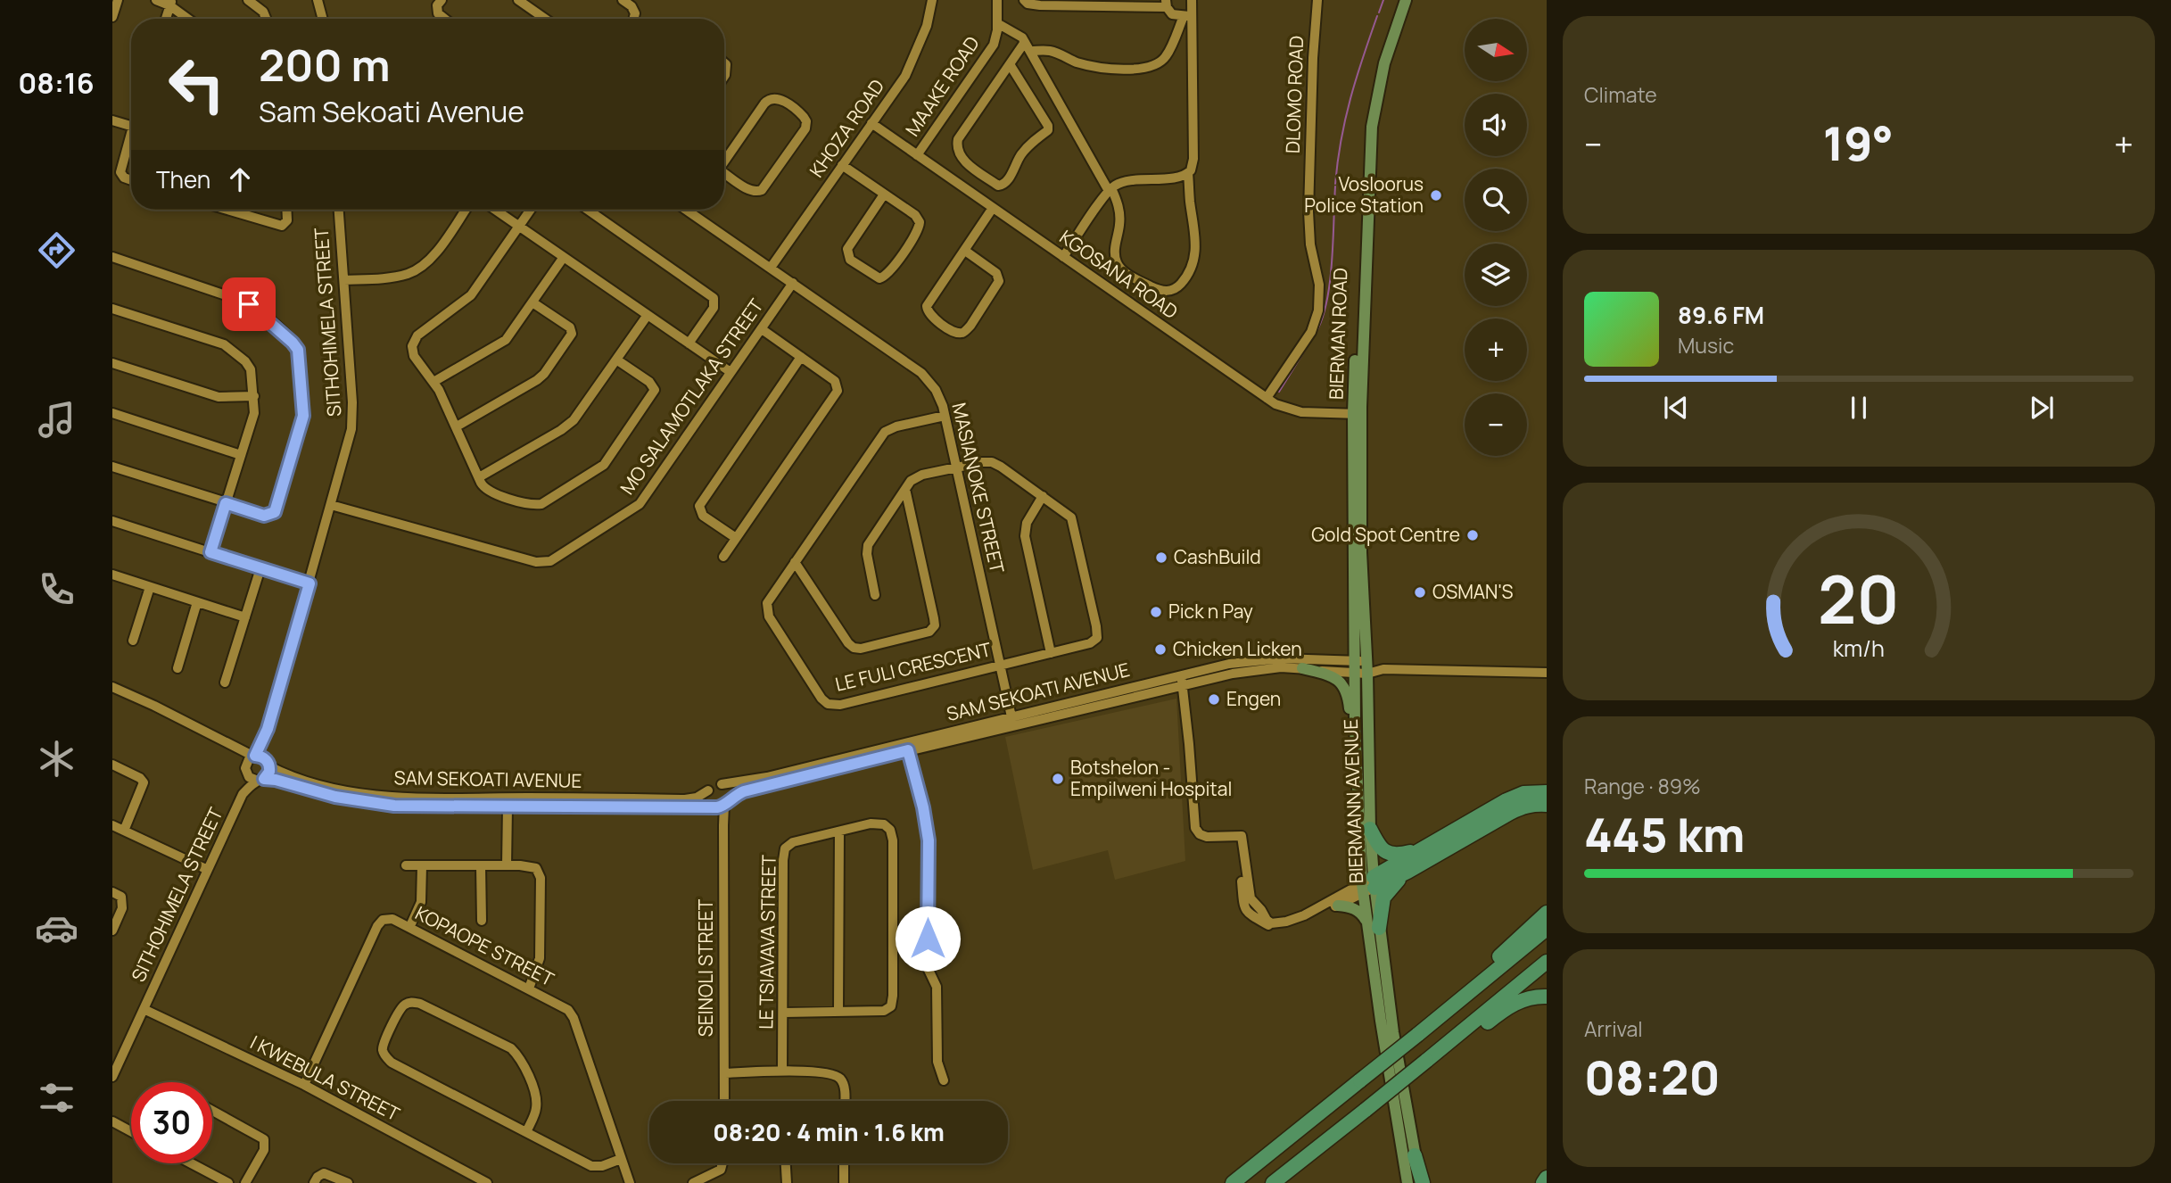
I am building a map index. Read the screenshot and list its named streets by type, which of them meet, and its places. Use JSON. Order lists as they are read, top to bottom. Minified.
{"streets":{"main road":["BIERMAN ROAD","BIERMANN AVENUE"],"street":["MAAKE ROAD","DLOMO ROAD","KHOZA ROAD","KGOSANA ROAD","SITHOHIMELA STREET","MO SALAMOTLAKA STREET","MASIANOKE STREET","LE FULI CRESCENT","SAM SEKOATI AVENUE","LE TSIAVAVA STREET","KOPAOPE STREET","SEINOLI STREET","I KWEBULA STREET"]},"crossings":[["MAAKE ROAD","KGOSANA ROAD"],["DLOMO ROAD","KGOSANA ROAD"],["KHOZA ROAD","KGOSANA ROAD"],["KHOZA ROAD","MASIANOKE STREET"],["KGOSANA ROAD","BIERMAN ROAD"],["KGOSANA ROAD","BIERMANN AVENUE"],["SITHOHIMELA STREET","MO SALAMOTLAKA STREET"],["SITHOHIMELA STREET","SAM SEKOATI AVENUE"],["SITHOHIMELA STREET","I KWEBULA STREET"],["BIERMAN ROAD","BIERMANN AVENUE"],["MO SALAMOTLAKA STREET","MASIANOKE STREET"],["MASIANOKE STREET","LE FULI CRESCENT"],["MASIANOKE STREET","SAM SEKOATI AVENUE"],["SAM SEKOATI AVENUE","BIERMANN AVENUE"],["SAM SEKOATI AVENUE","SEINOLI STREET"],["KOPAOPE STREET","I KWEBULA STREET"]],"places":["Vosloorus Police Station","Gold Spot Centre","CashBuild","OSMAN'S","Pick n Pay","Chicken Licken","Engen","Botshelon - Empilweni Hospital"],"north":"right","page":{"tabs":"08:16","tile":["Climate",["Range · 89%","445 km"],["Arrival","08:20"]],"map_buttons":["+","−"],"turn":["200 m","Sam Sekoati Avenue"],"heat":["−","19°","+"],"then":"Then","song":["89.6 FM","Music"],"limit":"30","trip":"08:20 · 4 min · 1.6 km","gauge":["20","km/h"]}}
